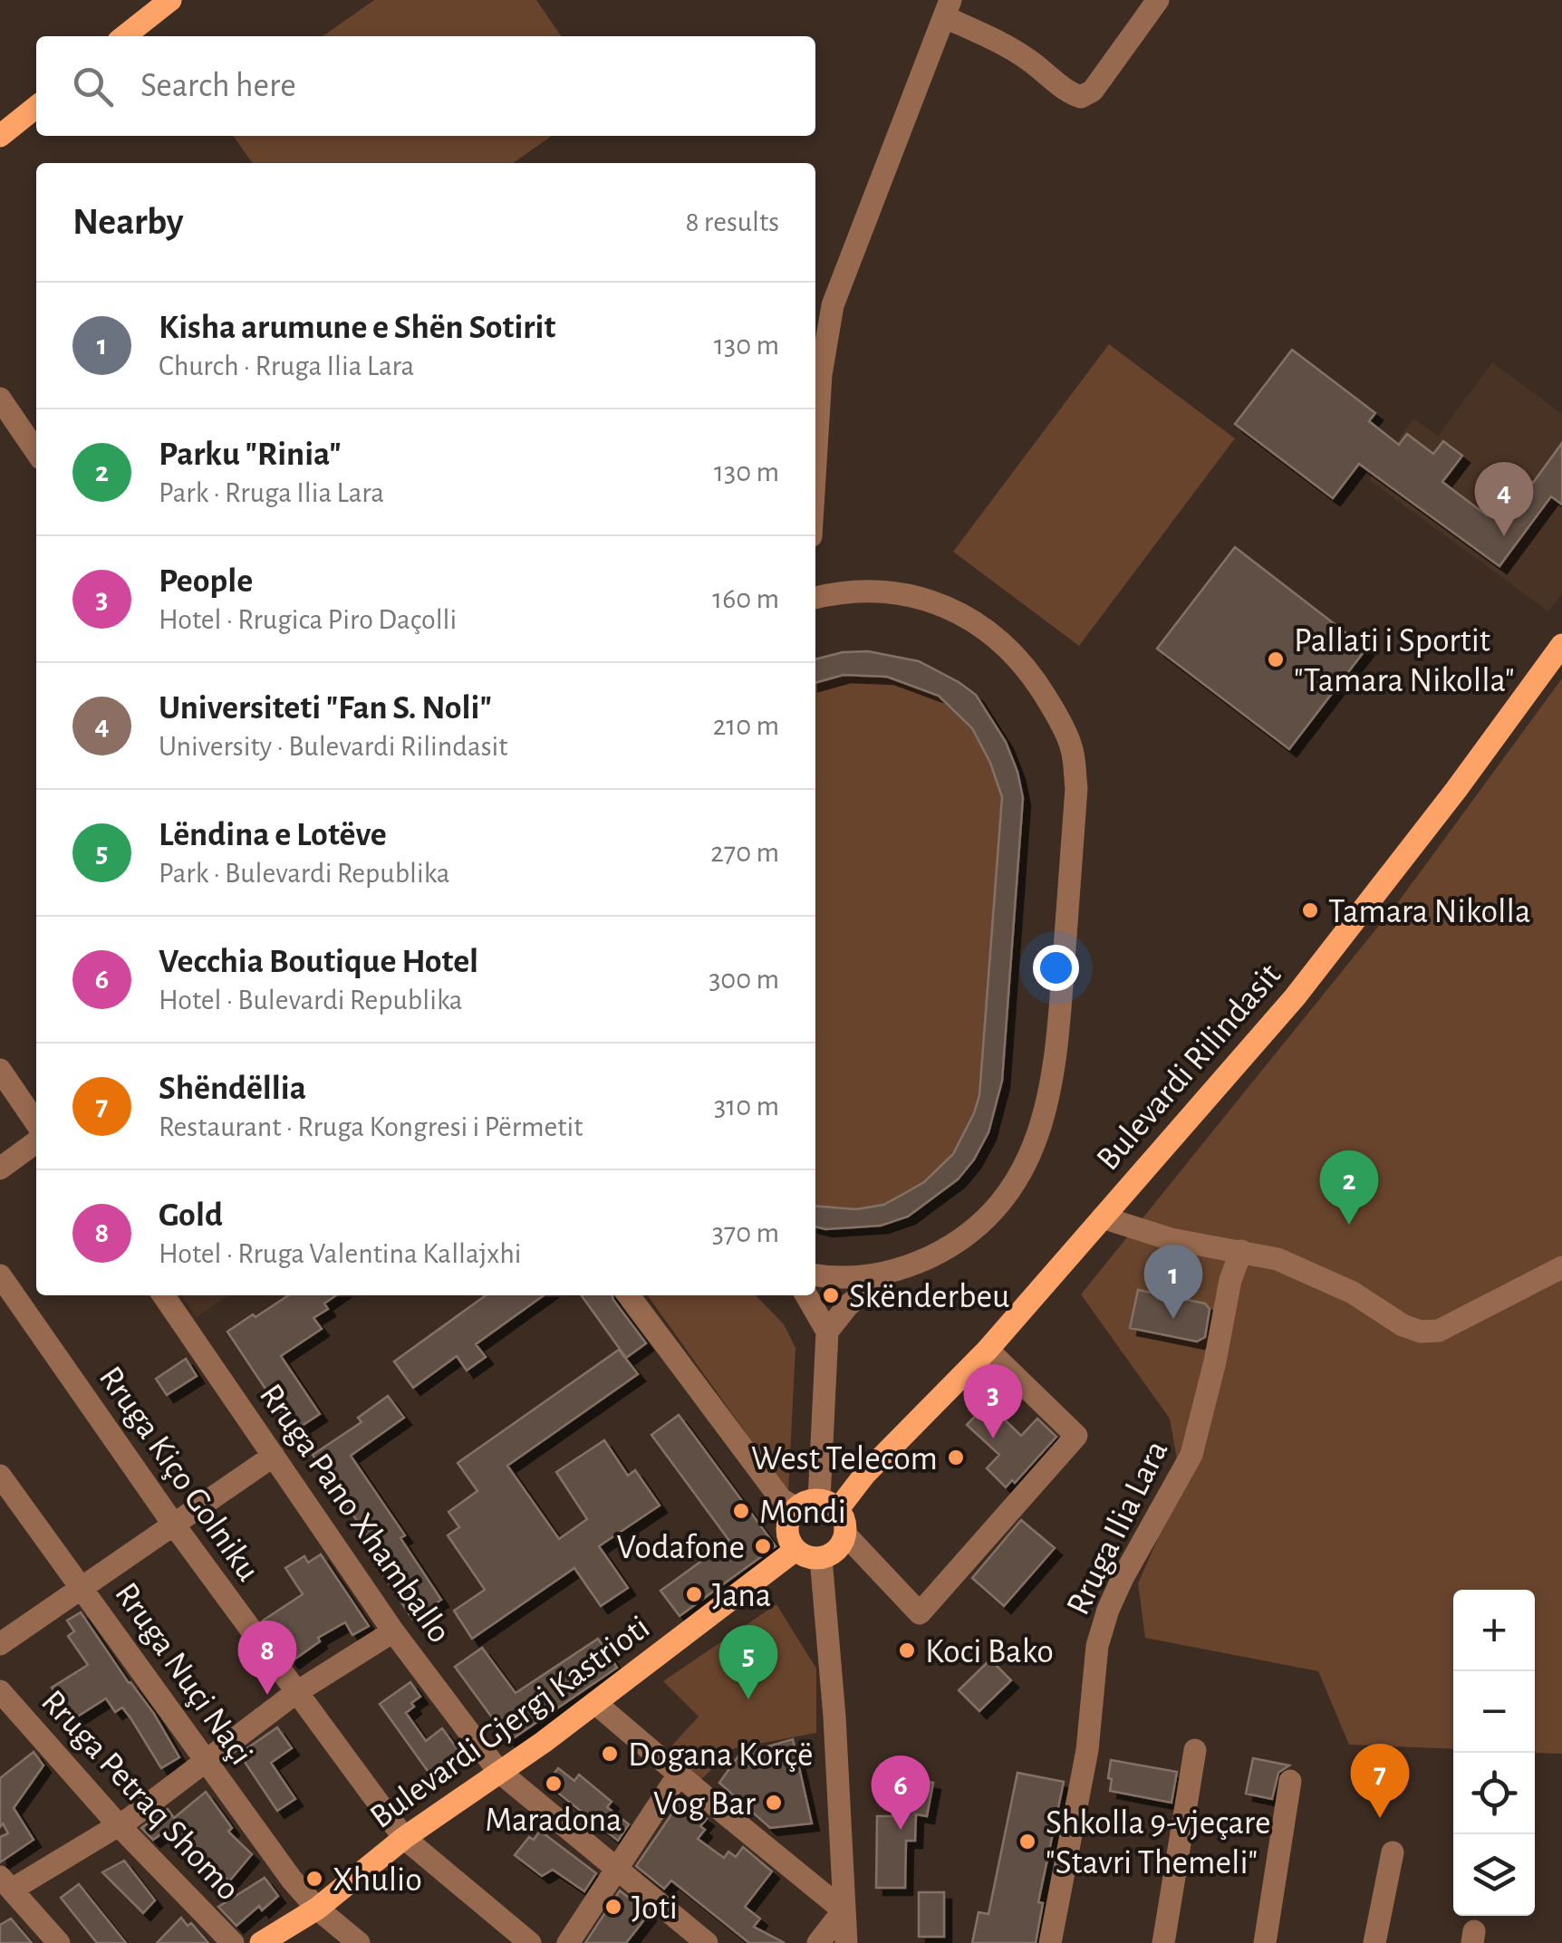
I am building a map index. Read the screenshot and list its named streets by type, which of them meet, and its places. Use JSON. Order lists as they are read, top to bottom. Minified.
{"streets":{"main road":["Bulevardi Rilindasit","Bulevardi Gjergj Kastrioti"],"street":["Rruga Kiço Golniku","Rruga Pano Xhamballo","Rruga Ilia Lara","Rruga Nuçi Naçi","Rruga Petraq Shomo"]},"crossings":[["Bulevardi Rilindasit","Bulevardi Gjergj Kastrioti"],["Rruga Kiço Golniku","Bulevardi Gjergj Kastrioti"],["Rruga Pano Xhamballo","Bulevardi Gjergj Kastrioti"],["Rruga Nuçi Naçi","Bulevardi Gjergj Kastrioti"]],"places":["Pallati i Sportit \"Tamara Nikolla\"","Tamara Nikolla","Skënderbeu","West Telecom","Mondi","Vodafone","Jana","Koci Bako","Dogana Korçë","Maradona","Vog Bar","Shkolla 9-vjeçare \"Stavri Themeli\"","Xhulio","Joti"],"page":{"search":"Search here","heading":["Nearby","8 results"],"list":[{"mark":"1","name":"Kisha arumune e Shën Sotirit","note":"Church · Rruga Ilia Lara","value":"130 m"},{"mark":"2","name":"Parku \"Rinia\"","note":"Park · Rruga Ilia Lara","value":"130 m"},{"mark":"3","name":"People","note":"Hotel · Rrugica Piro Daçolli","value":"160 m"},{"mark":"4","name":"Universiteti \"Fan S. Noli\"","note":"University · Bulevardi Rilindasit","value":"210 m"},{"mark":"5","name":"Lëndina e Lotëve","note":"Park · Bulevardi Republika","value":"270 m"},{"mark":"6","name":"Vecchia Boutique Hotel","note":"Hotel · Bulevardi Republika","value":"300 m"},{"mark":"7","name":"Shëndëllia","note":"Restaurant · Rruga Kongresi i Përmetit","value":"310 m"},{"mark":"8","name":"Gold","note":"Hotel · Rruga Valentina Kallajxhi","value":"370 m"}],"pins":["4","2","1","3","8","5","7","6"],"map_buttons":["+","−"]}}
